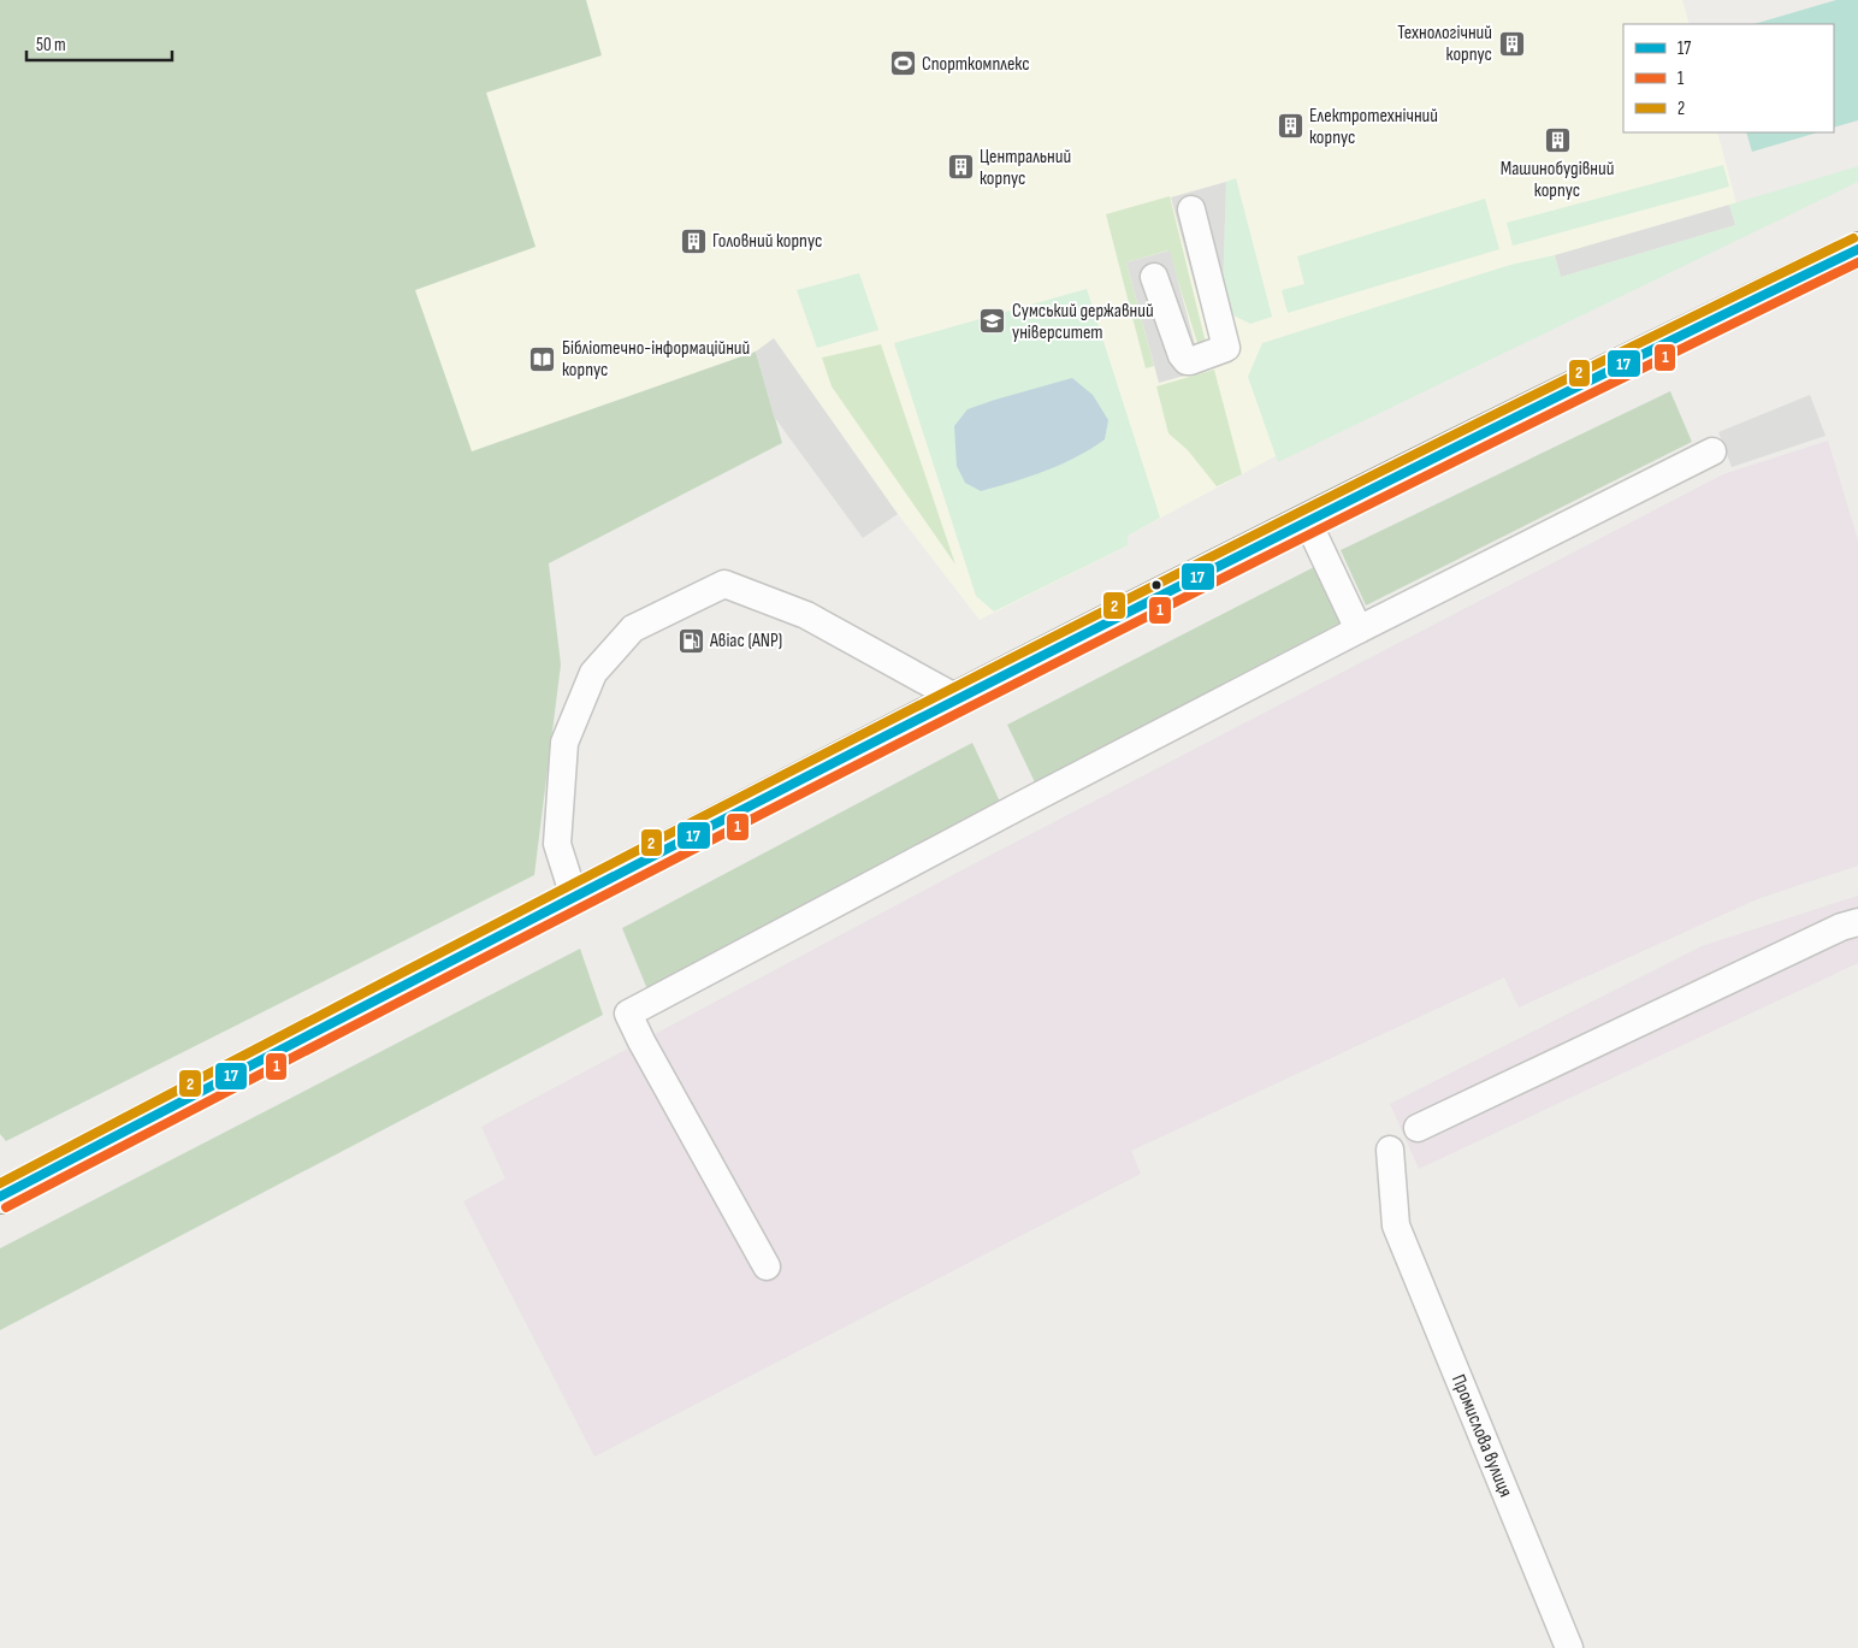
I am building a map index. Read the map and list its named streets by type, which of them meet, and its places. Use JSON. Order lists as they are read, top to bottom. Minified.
{"streets":{"street":["Промислова вулиця"]},"places":{"building":["Технологічний корпус","Електротехнічний корпус","Машинобудівний корпус","Центральний корпус","Головний корпус"],"sports":["Спорткомплекс"],"school or university":["Сумський державний університет"],"library":["Бібліотечно-інформаційний корпус"],"fuel station":["Авіас (ANP)"]},"lines":["transit line 2","transit line 17","transit line 1"],"legend":["17","1","2"],"scale_bar":"50 m"}
